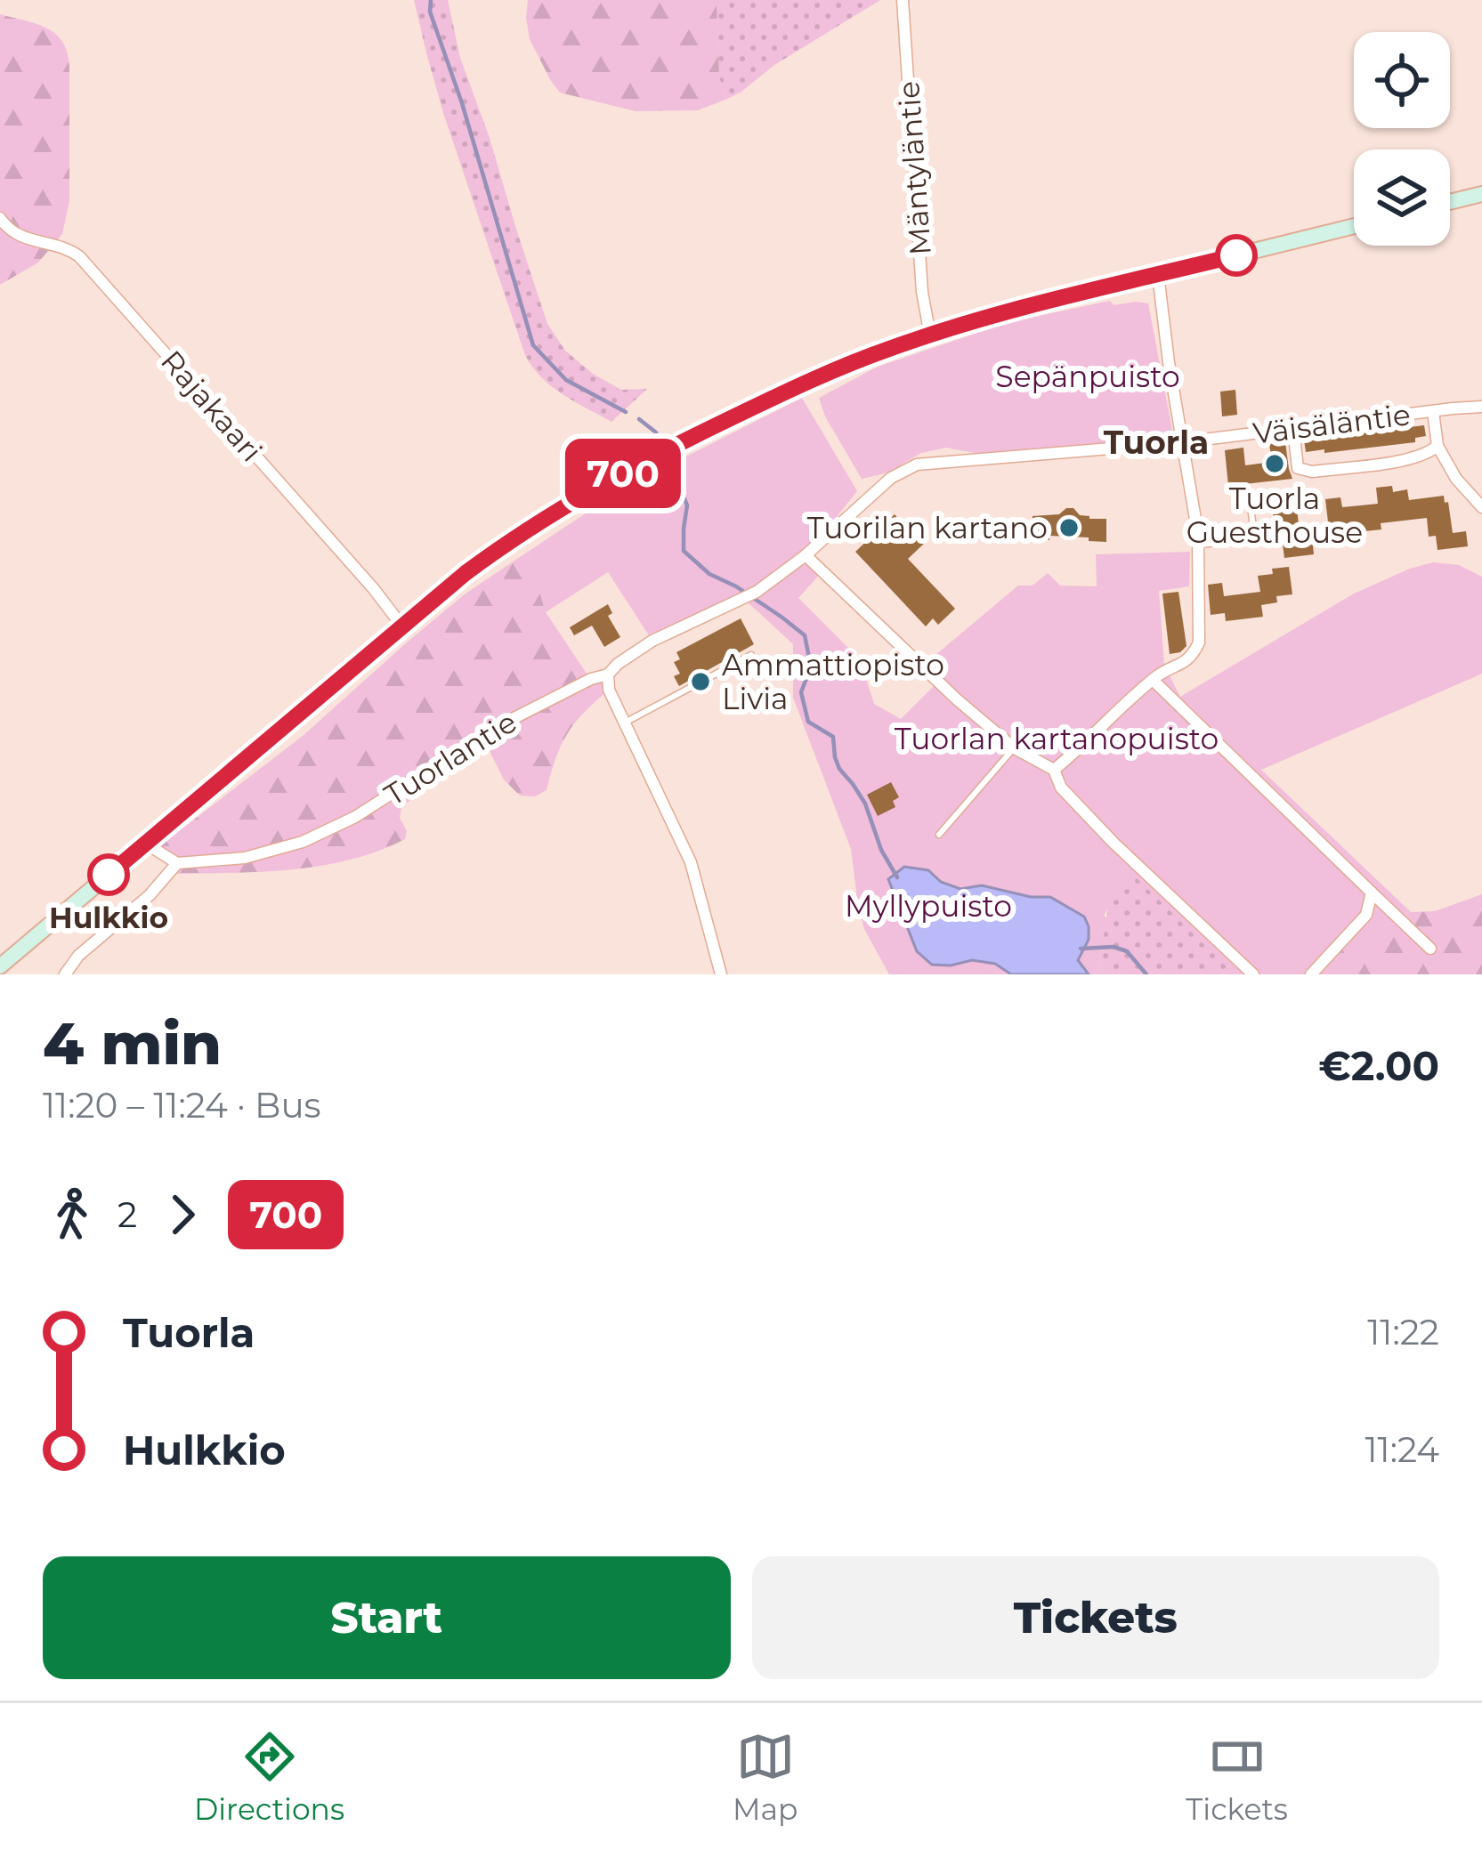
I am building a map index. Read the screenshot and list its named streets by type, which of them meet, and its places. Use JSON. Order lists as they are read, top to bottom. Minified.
{"streets":{"street":["Mäntyläntie","Rajakaari","Väisäläntie","Tuorlantie"]},"districts":["Tuorla"],"parks":["Sepänpuisto","Tuorlan kartanopuisto","Myllypuisto"],"places":["Tuorla Guesthouse","Tuorilan kartano","Ammattiopisto Livia","Hulkkio"],"lines":["bus line 700"],"page":{"on_map":"700","heading":["4 min","11:20 – 11:24 · Bus","€2.00"],"legs":["2","700"],"list":[{"name":"Tuorla","value":"11:22"},{"name":"Hulkkio","value":"11:24"}],"buttons":["Start","Tickets"],"tabs":["Directions","Map","Tickets"]}}
